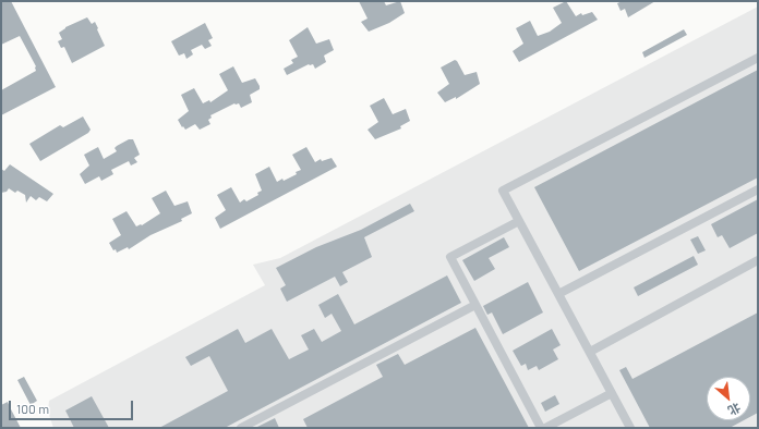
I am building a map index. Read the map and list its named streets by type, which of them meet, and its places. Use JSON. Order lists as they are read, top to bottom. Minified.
{"scale_bar":"100 m","north":"bottom right"}
